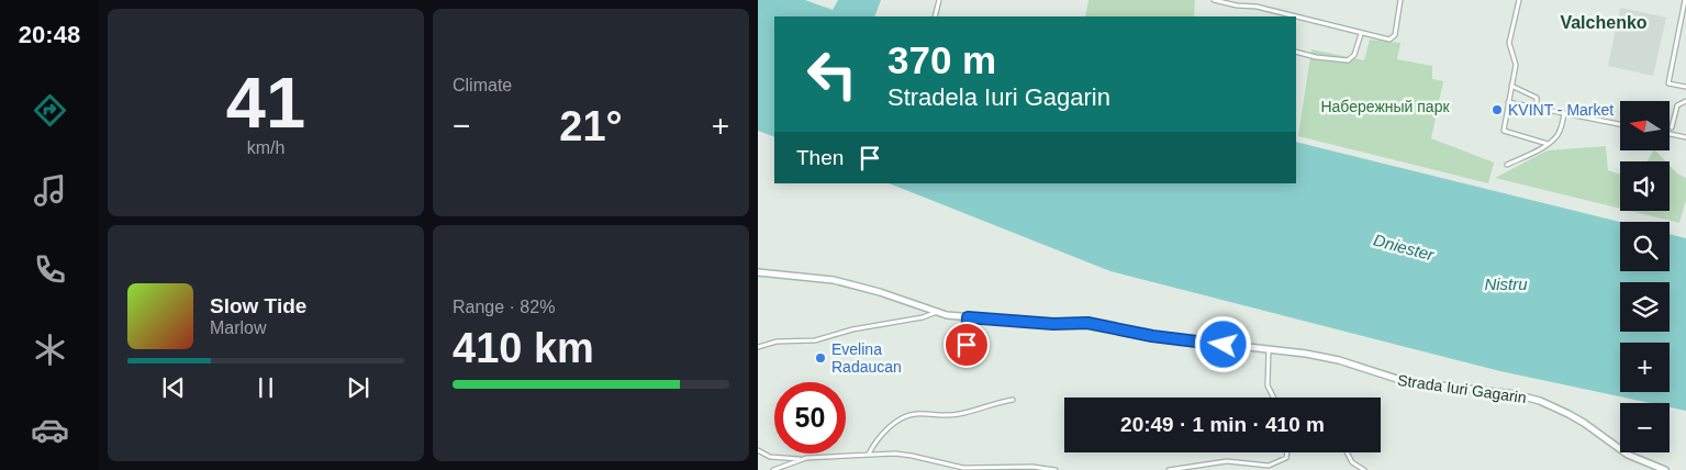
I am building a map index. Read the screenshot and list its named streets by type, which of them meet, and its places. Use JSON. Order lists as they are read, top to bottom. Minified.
{"streets":{"main road":["Strada Iuri Gagarin"]},"districts":["Valchenko"],"water":["Dniester","Nistru"],"parks":["Набережный парк"],"places":["KVINT - Market","Evelina Radaucan"],"north":"left","page":{"tabs":"20:48","tile":[["41","km/h"],"Climate",["Range · 82%","410 km"]],"turn":["370 m","Stradela Iuri Gagarin"],"map_buttons":["+","−"],"heat":["−","21°","+"],"then":"Then","song":["Slow Tide","Marlow"],"limit":"50","trip":"20:49 · 1 min · 410 m"}}
